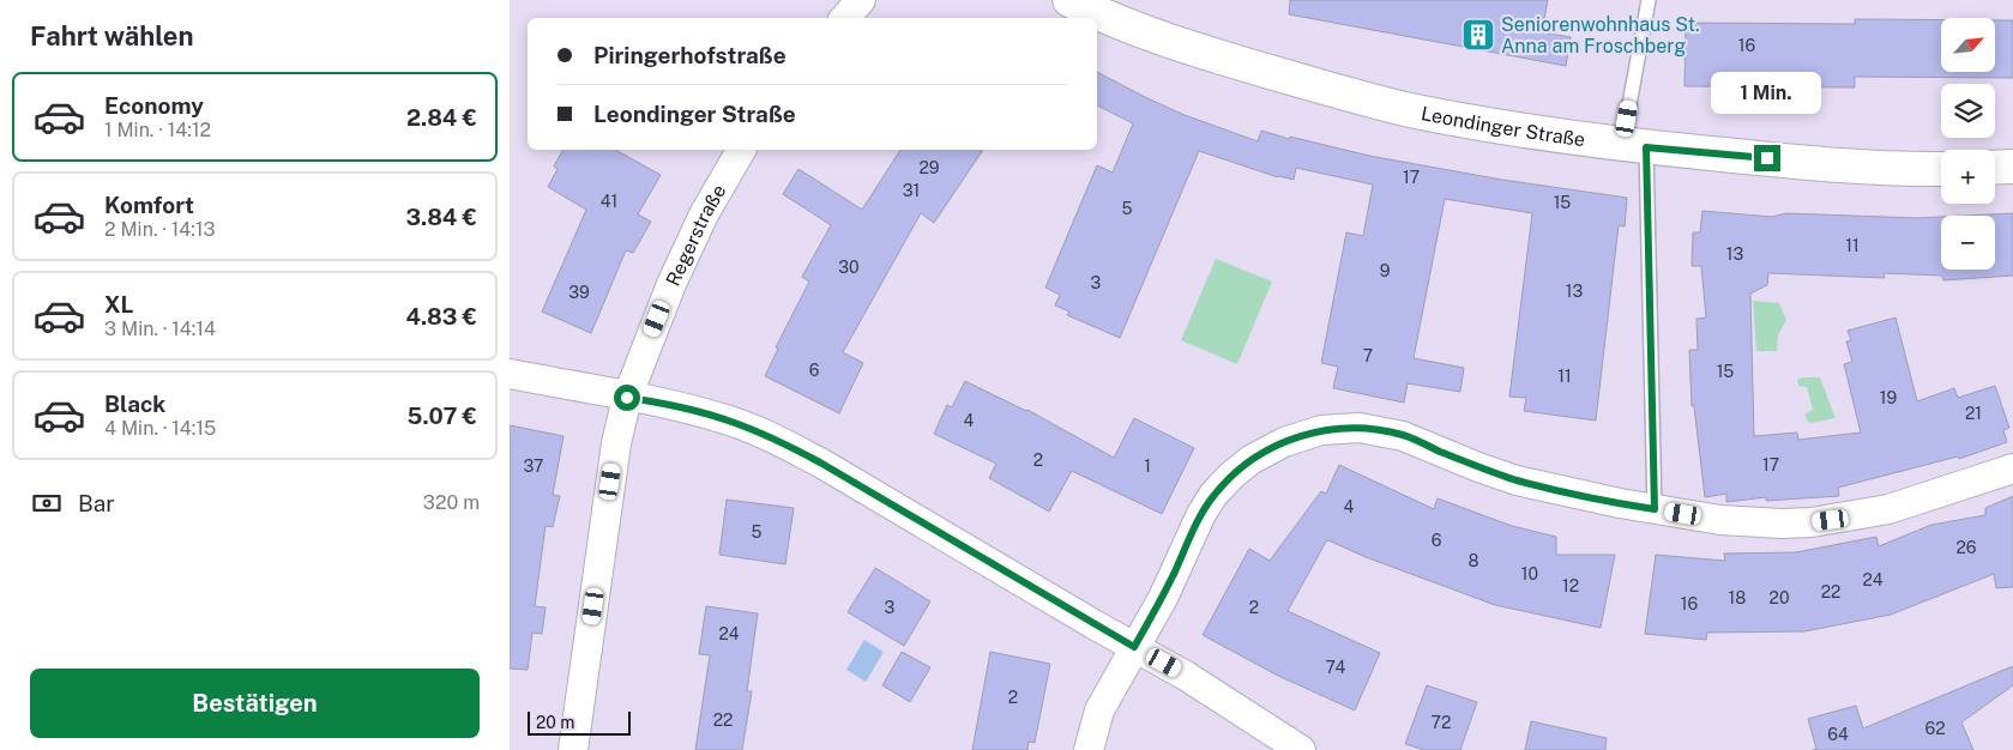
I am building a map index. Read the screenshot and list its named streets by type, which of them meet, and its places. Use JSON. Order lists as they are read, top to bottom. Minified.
{"streets":{"street":["Leondinger Straße","Regerstraße"]},"places":{"building":["Seniorenwohnhaus St. Anna am Froschberg"]},"house_numbers":["16","29","17","31","41","15","5","11","13","30","9","3","13","39","7","6","15","11","19","21","4","2","17","37","1","4","5","6","26","8","10","24","12","22","18","20","16","3","2","24","74","2","22","72","62","64"],"scale_bar":"20 m","north":"top right","page":{"heading":"Fahrt wählen","map_buttons":["+","−"],"banner":["Piringerhofstraße","Leondinger Straße"],"list":[{"name":"Economy","note":"1 Min. · 14:12","value":"2.84 €"},{"name":"Komfort","note":"2 Min. · 14:13","value":"3.84 €"},{"name":"XL","note":"3 Min. · 14:14","value":"4.83 €"},{"name":"Black","note":"4 Min. · 14:15","value":"5.07 €"}],"bubble":"1 Min.","pay":["Bar","320 m"],"buttons":"Bestätigen","scale":"20 m"}}
